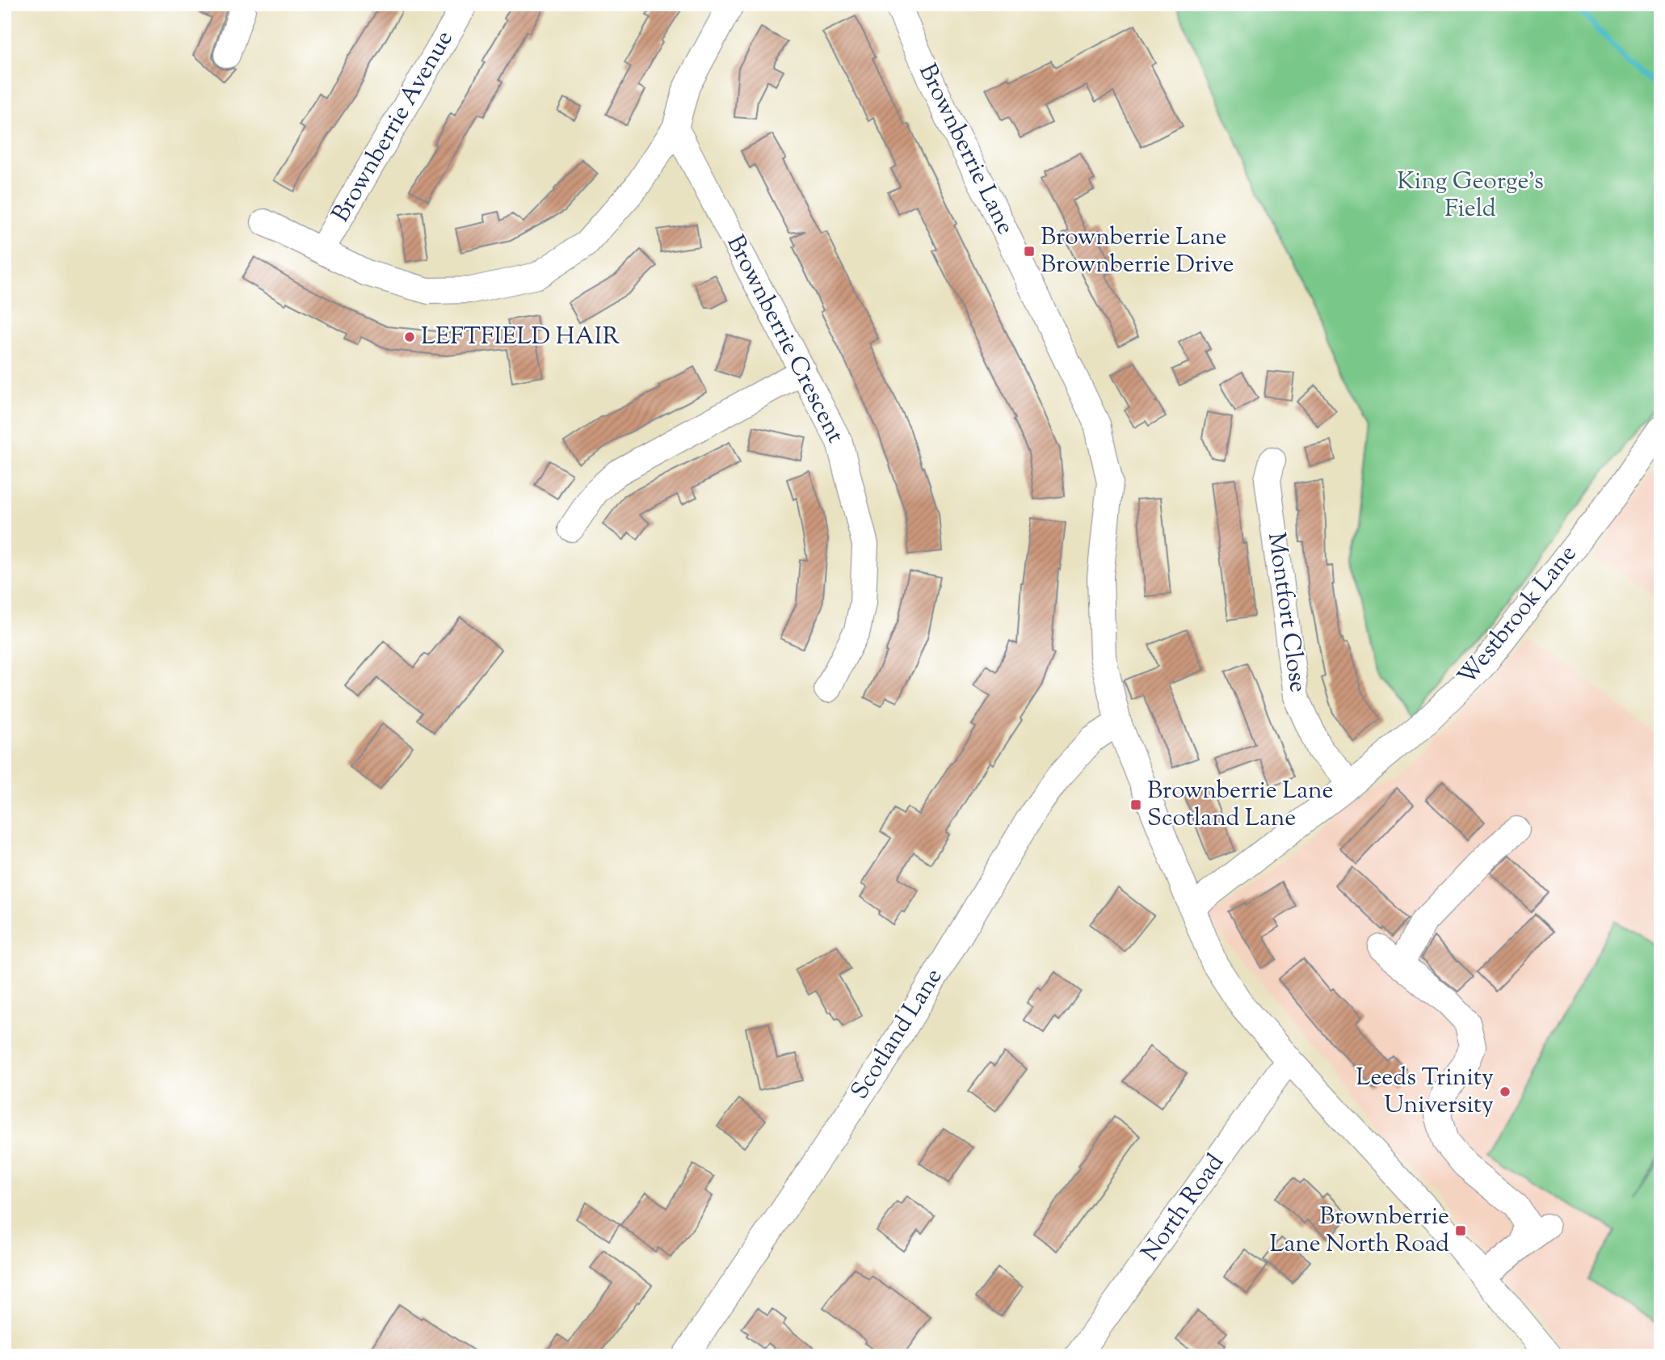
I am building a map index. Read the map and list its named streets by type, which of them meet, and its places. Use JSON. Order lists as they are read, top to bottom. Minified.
{"streets":{"street":["Brownberrie Avenue","Brownberrie Lane","Brownberrie Crescent","Montfort Close","Westbrook Lane","Scotland Lane","North Road"]},"crossings":[["Brownberrie Lane","Westbrook Lane"],["Brownberrie Lane","Scotland Lane"],["Brownberrie Lane","North Road"],["Montfort Close","Westbrook Lane"]],"parks":["King George's Field"],"places":{"transit":["Brownberrie Lane Brownberrie Drive","Brownberrie Lane Scotland Lane","Brownberrie Lane North Road"],"other":["LEFTFIELD HAIR","Leeds Trinity University"]}}
